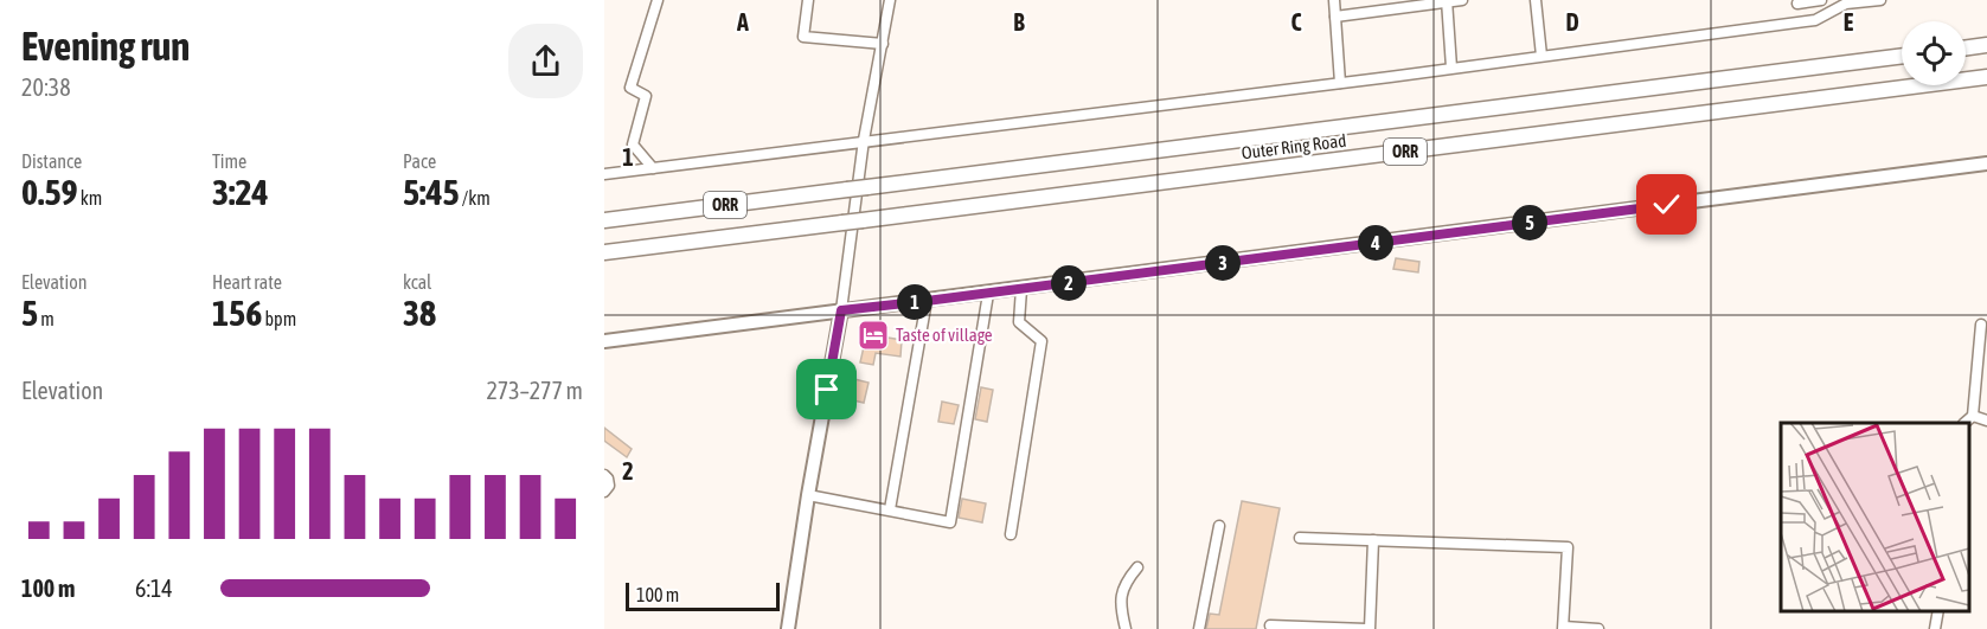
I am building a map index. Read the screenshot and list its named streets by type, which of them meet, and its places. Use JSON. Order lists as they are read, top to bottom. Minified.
{"streets":{"highway":["Outer Ring Road","ORR"]},"places":{"hotel":["Taste of village"]},"scale_bar":"100 m","page":{"heading":["Evening run","20:38"],"stats":[["Distance","0.59 km"],["Time","3:24"],["Pace","5:45 /km"],["Elevation","5 m"],["Heart rate","156 bpm"],["kcal","38"]],"pins":["5","4","3","2","1"],"chart":["Elevation","273–277 m"],"list":[{"name":"100 m","note":"6:14"}],"scale":"100 m"},"grid":{"columns":["A","B","C","D","E"],"rows":["1","2"]}}
